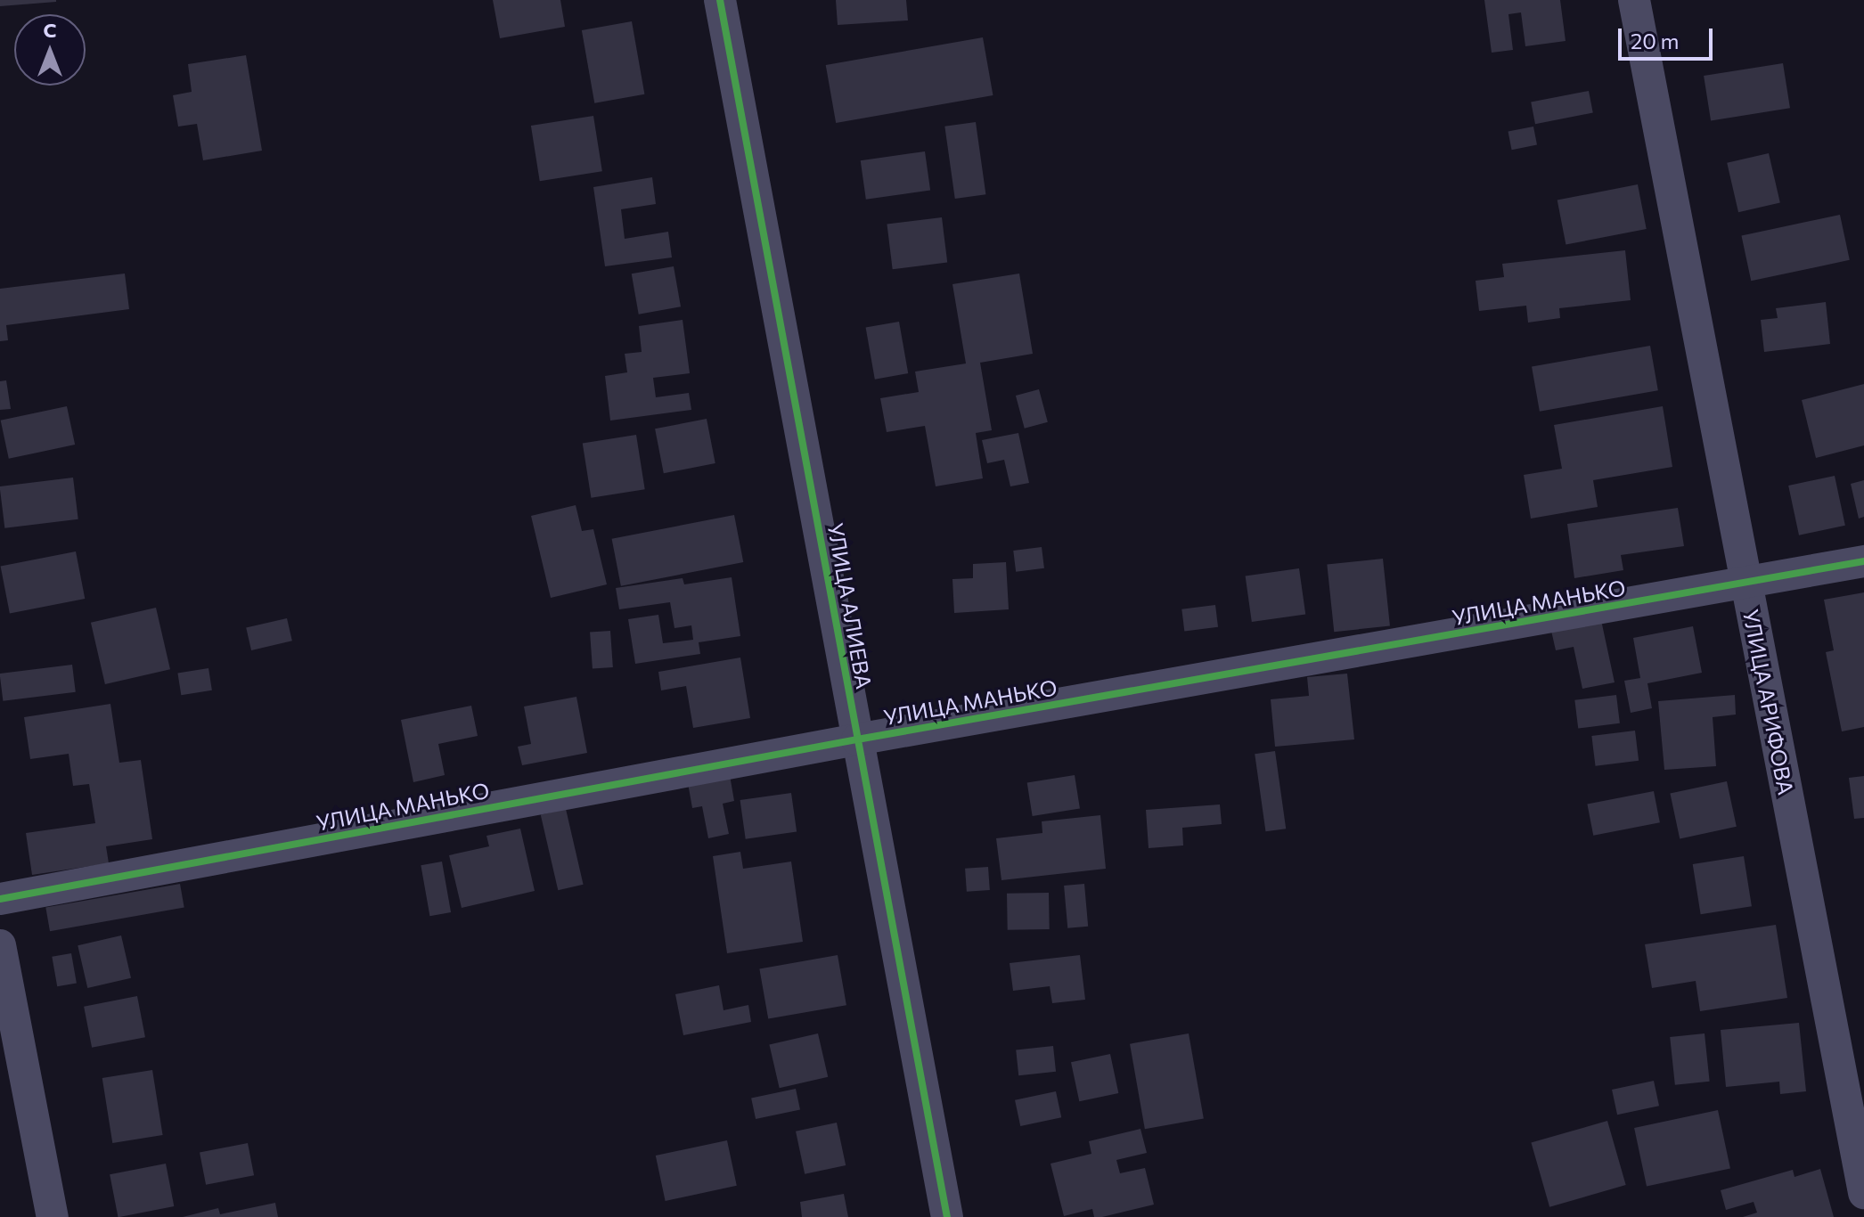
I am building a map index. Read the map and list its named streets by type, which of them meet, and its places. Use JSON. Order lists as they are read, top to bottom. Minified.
{"streets":{"street":["УЛИЦА МАНЬКО","УЛИЦА АЛИЕВА","УЛИЦА АРИФОВА"]},"crossings":[["УЛИЦА МАНЬКО","УЛИЦА АЛИЕВА"],["УЛИЦА МАНЬКО","УЛИЦА АРИФОВА"]],"scale_bar":"20 m","north":"top"}
